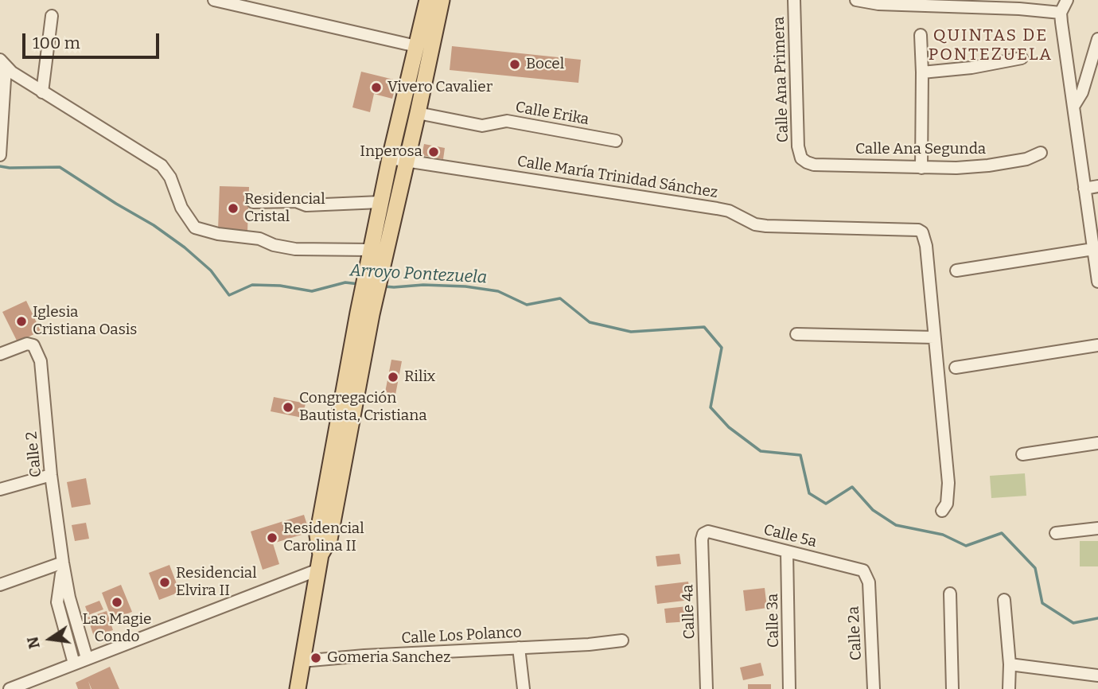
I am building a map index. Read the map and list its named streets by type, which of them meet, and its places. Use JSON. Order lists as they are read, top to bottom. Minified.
{"streets":{"street":["Calle Ana Primera","Calle Erika","Calle Ana Segunda","Calle María Trinidad Sánchez","Calle 2","Calle 5a","Calle 4a","Calle 3a","Calle 2a","Calle Los Polanco"]},"crossings":[["Calle Ana Primera","Calle Ana Segunda"],["Calle 5a","Calle 4a"],["Calle 5a","Calle 3a"],["Calle 5a","Calle 2a"]],"districts":["QUINTAS DE PONTEZUELA"],"water":["Arroyo Pontezuela"],"places":["Bocel","Vivero Cavalier","Inperosa","Residencial Cristal","Iglesia Cristiana Oasis","Rilix","Congregación Bautista, Cristiana","Residencial Carolina II","Residencial Elvira II","Las Magie Condo","Gomeria Sanchez"],"scale_bar":"100 m","north":"left"}
